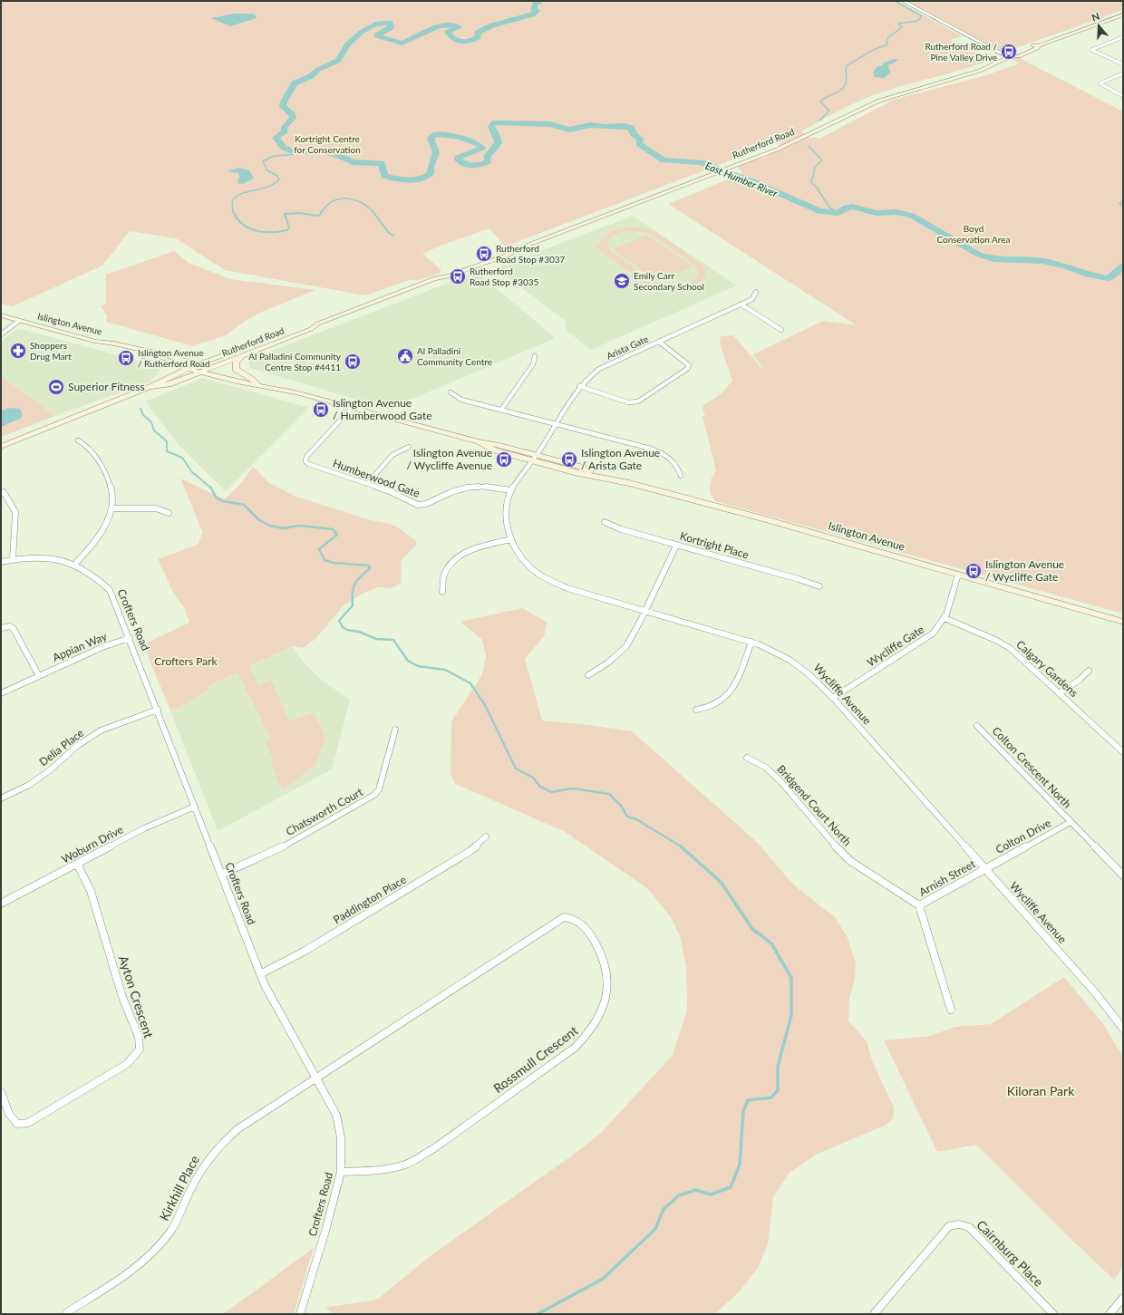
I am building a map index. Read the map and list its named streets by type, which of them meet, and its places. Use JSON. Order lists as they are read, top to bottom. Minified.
{"streets":{"main road":["Rutherford Road","Islington Avenue"],"street":["Arista Gate","Humberwood Gate","Kortright Place","Crofters Road","Wycliffe Gate","Appian Way","Calgary Gardens","Wycliffe Avenue","Delia Place","Colton Crescent North","Bridgend Court North","Chatsworth Court","Colton Drive","Woburn Drive","Arnish Street","Paddington Place","Ayton Crescent","Rossmull Crescent","Kirkhill Place","Cairnburg Place"]},"crossings":[["Rutherford Road","Islington Avenue"],["Islington Avenue","Arista Gate"],["Islington Avenue","Humberwood Gate"],["Islington Avenue","Wycliffe Gate"],["Islington Avenue","Wycliffe Avenue"],["Arista Gate","Wycliffe Avenue"],["Humberwood Gate","Wycliffe Avenue"],["Crofters Road","Appian Way"],["Crofters Road","Delia Place"],["Crofters Road","Chatsworth Court"],["Crofters Road","Woburn Drive"],["Crofters Road","Paddington Place"],["Crofters Road","Rossmull Crescent"],["Crofters Road","Kirkhill Place"],["Wycliffe Gate","Calgary Gardens"],["Wycliffe Gate","Wycliffe Avenue"],["Wycliffe Avenue","Colton Drive"],["Wycliffe Avenue","Arnish Street"],["Colton Crescent North","Colton Drive"],["Bridgend Court North","Arnish Street"],["Colton Drive","Arnish Street"],["Woburn Drive","Ayton Crescent"],["Rossmull Crescent","Kirkhill Place"]],"water":["East Humber River"],"parks":["Kortright Centre for Conservation","Boyd Conservation Area","Crofters Park","Kiloran Park"],"places":{"bus stop":["Rutherford Road / Pine Valley Drive","Rutherford Road Stop #3037","Rutherford Road Stop #3035","Islington Avenue / Rutherford Road","Al Palladini Community Centre Stop #4411","Islington Avenue / Humberwood Gate","Islington Avenue / Wycliffe Avenue","Islington Avenue / Arista Gate","Islington Avenue / Wycliffe Gate"],"school or university":["Emily Carr Secondary School"],"pharmacy":["Shoppers Drug Mart"],"public building":["Al Palladini Community Centre"],"sports":["Superior Fitness"]},"north":"top"}
